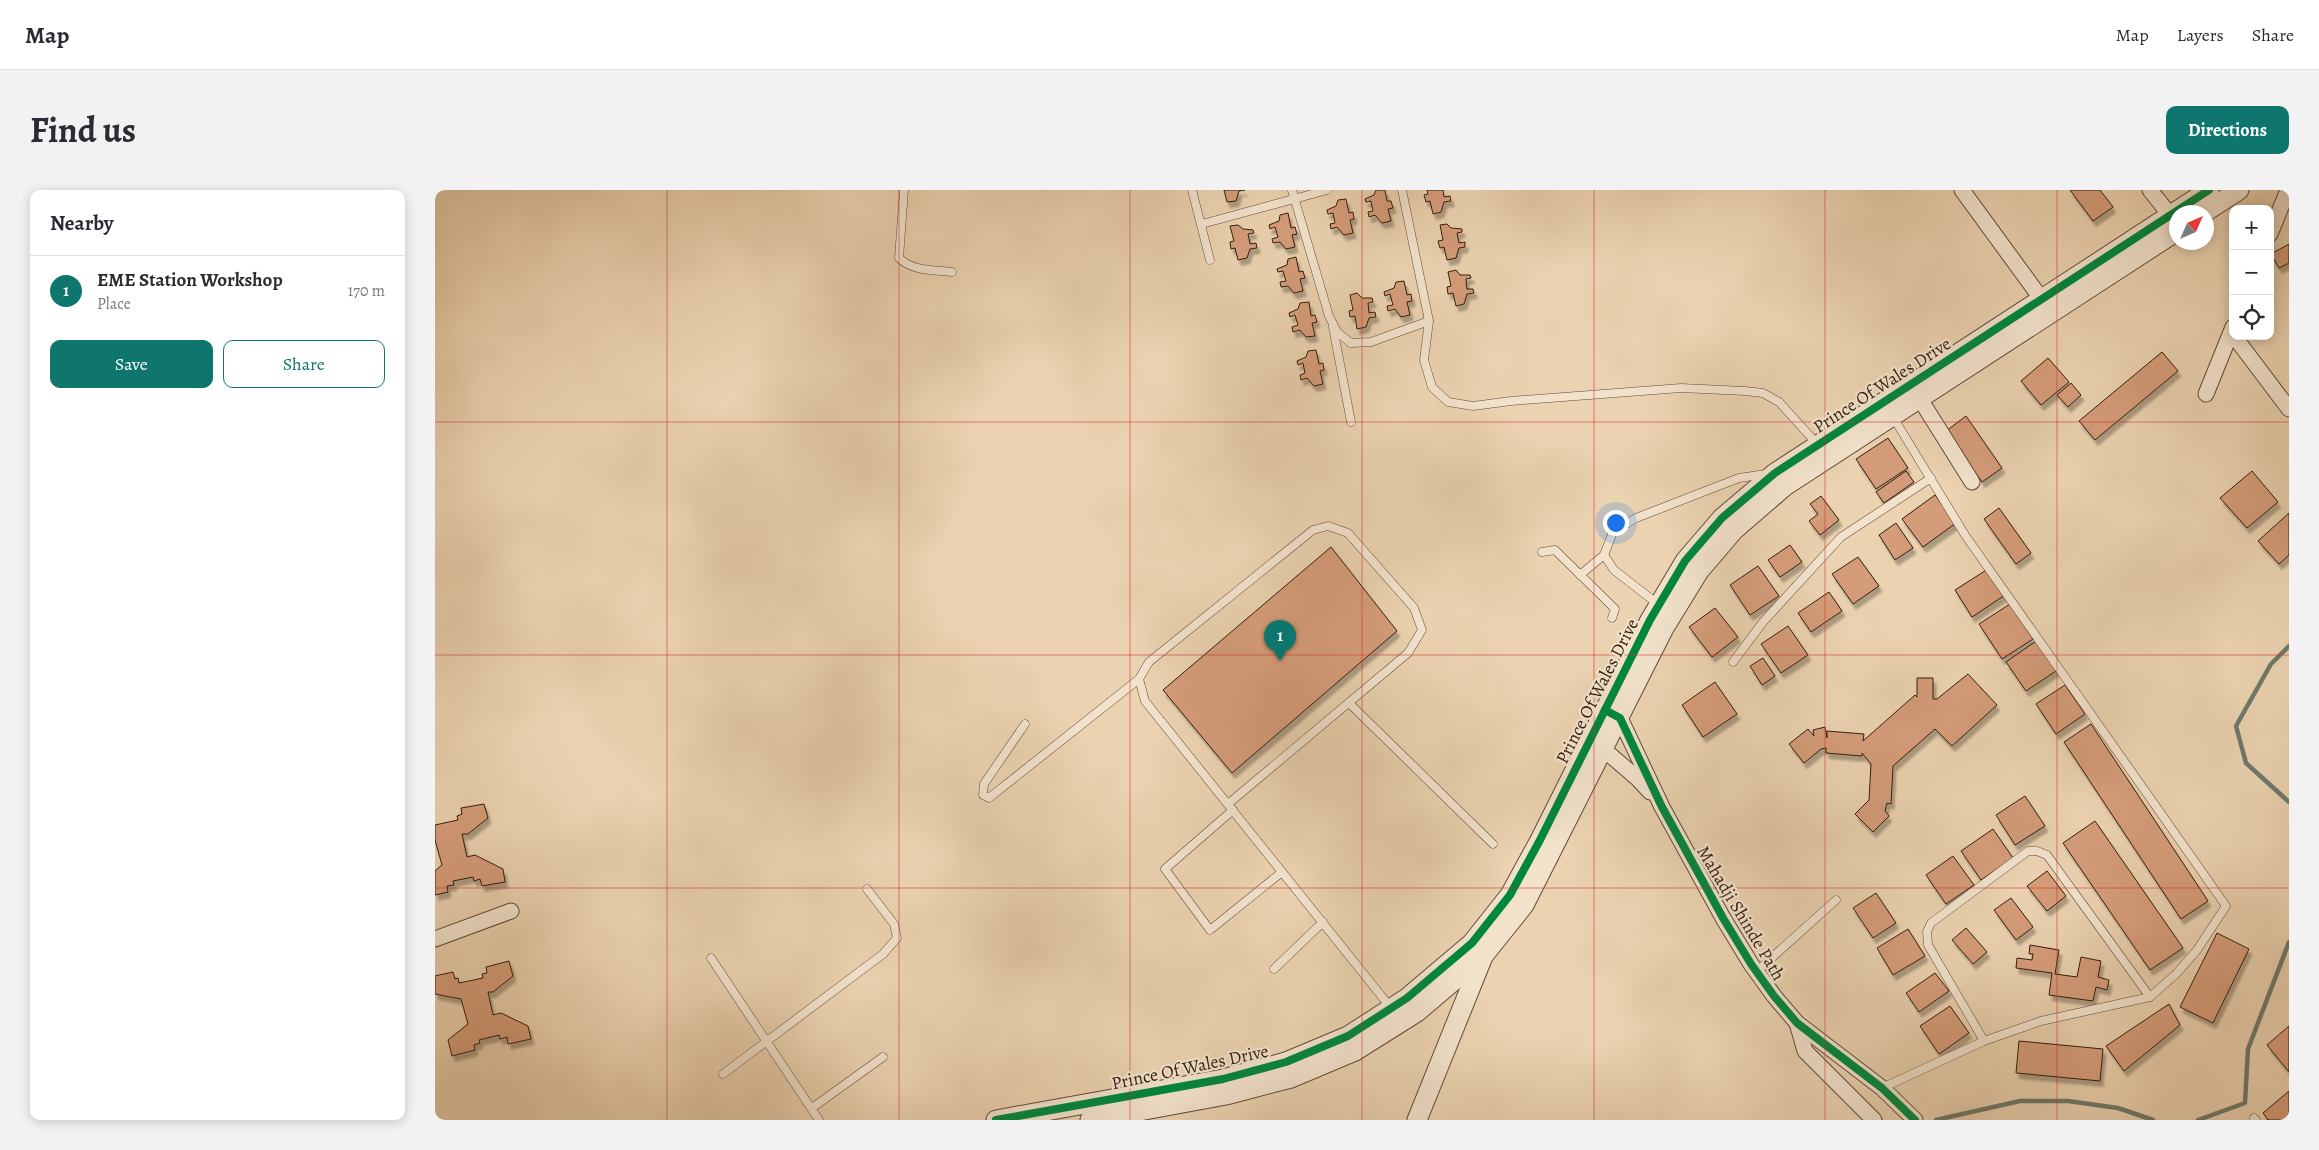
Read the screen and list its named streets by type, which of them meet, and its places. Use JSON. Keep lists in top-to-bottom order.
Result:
{
  "streets": {
    "street": ["Prince Of Wales Drive", "Mahadji Shinde Path"]
  },
  "crossings": [
    ["Prince Of Wales Drive", "Mahadji Shinde Path"]
  ],
  "north": "top right",
  "page": {
    "header": "Map",
    "nav": ["Map", "Layers", "Share"],
    "title": "Find us",
    "buttons": [
      "Directions",
      ["Save", "Share"]
    ],
    "heading": "Nearby",
    "map_buttons": ["+", "−"],
    "list": [
      {
        "mark": "1",
        "name": "EME Station Workshop",
        "note": "Place",
        "value": "170 m"
      }
    ],
    "pins": "1"
  }
}
